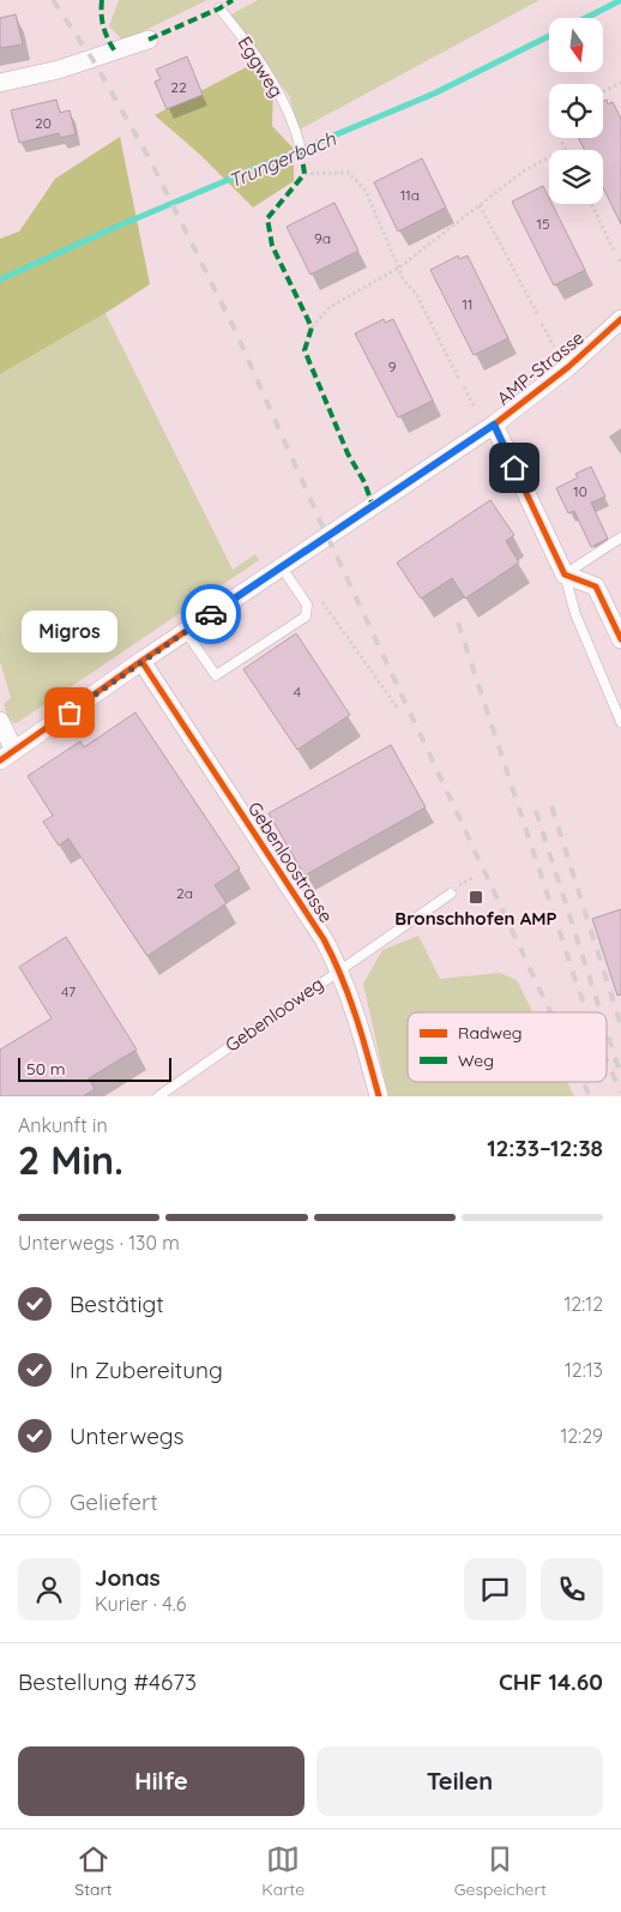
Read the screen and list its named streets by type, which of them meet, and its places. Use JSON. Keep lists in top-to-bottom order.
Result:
{
  "streets": {
    "street": ["AMP-Strasse", "Gebenloostrasse"],
    "lane": ["Eggweg", "Gebenlooweg"]
  },
  "crossings": [
    ["AMP-Strasse", "Gebenloostrasse"],
    ["Gebenloostrasse", "Gebenlooweg"]
  ],
  "water": ["Trungerbach"],
  "places": {
    "other": ["Migros"],
    "transit": ["Bronschhofen AMP"]
  },
  "house_numbers": [
    "22",
    "20",
    "11a",
    "15",
    "9a",
    "11",
    "9",
    "10",
    "4",
    "2a",
    "47"
  ],
  "legend": ["Radweg", "Weg"],
  "scale_bar": "50 m",
  "north": "bottom",
  "page": {
    "bubble": "Migros",
    "scale": "50 m",
    "heading": ["2 Min.", "Ankunft in", "12:33–12:38"],
    "panel": [
      "Jonas",
      "Kurier · 4.6",
      "Bestellung #4673",
      "CHF 14.60"
    ],
    "bar": "Unterwegs · 130 m",
    "list": [
      ["Bestätigt", "12:12"],
      ["In Zubereitung", "12:13"],
      ["Unterwegs", "12:29"],
      "Geliefert"
    ],
    "buttons": ["Hilfe", "Teilen"],
    "tabs": ["Start", "Karte", "Gespeichert"]
  }
}
